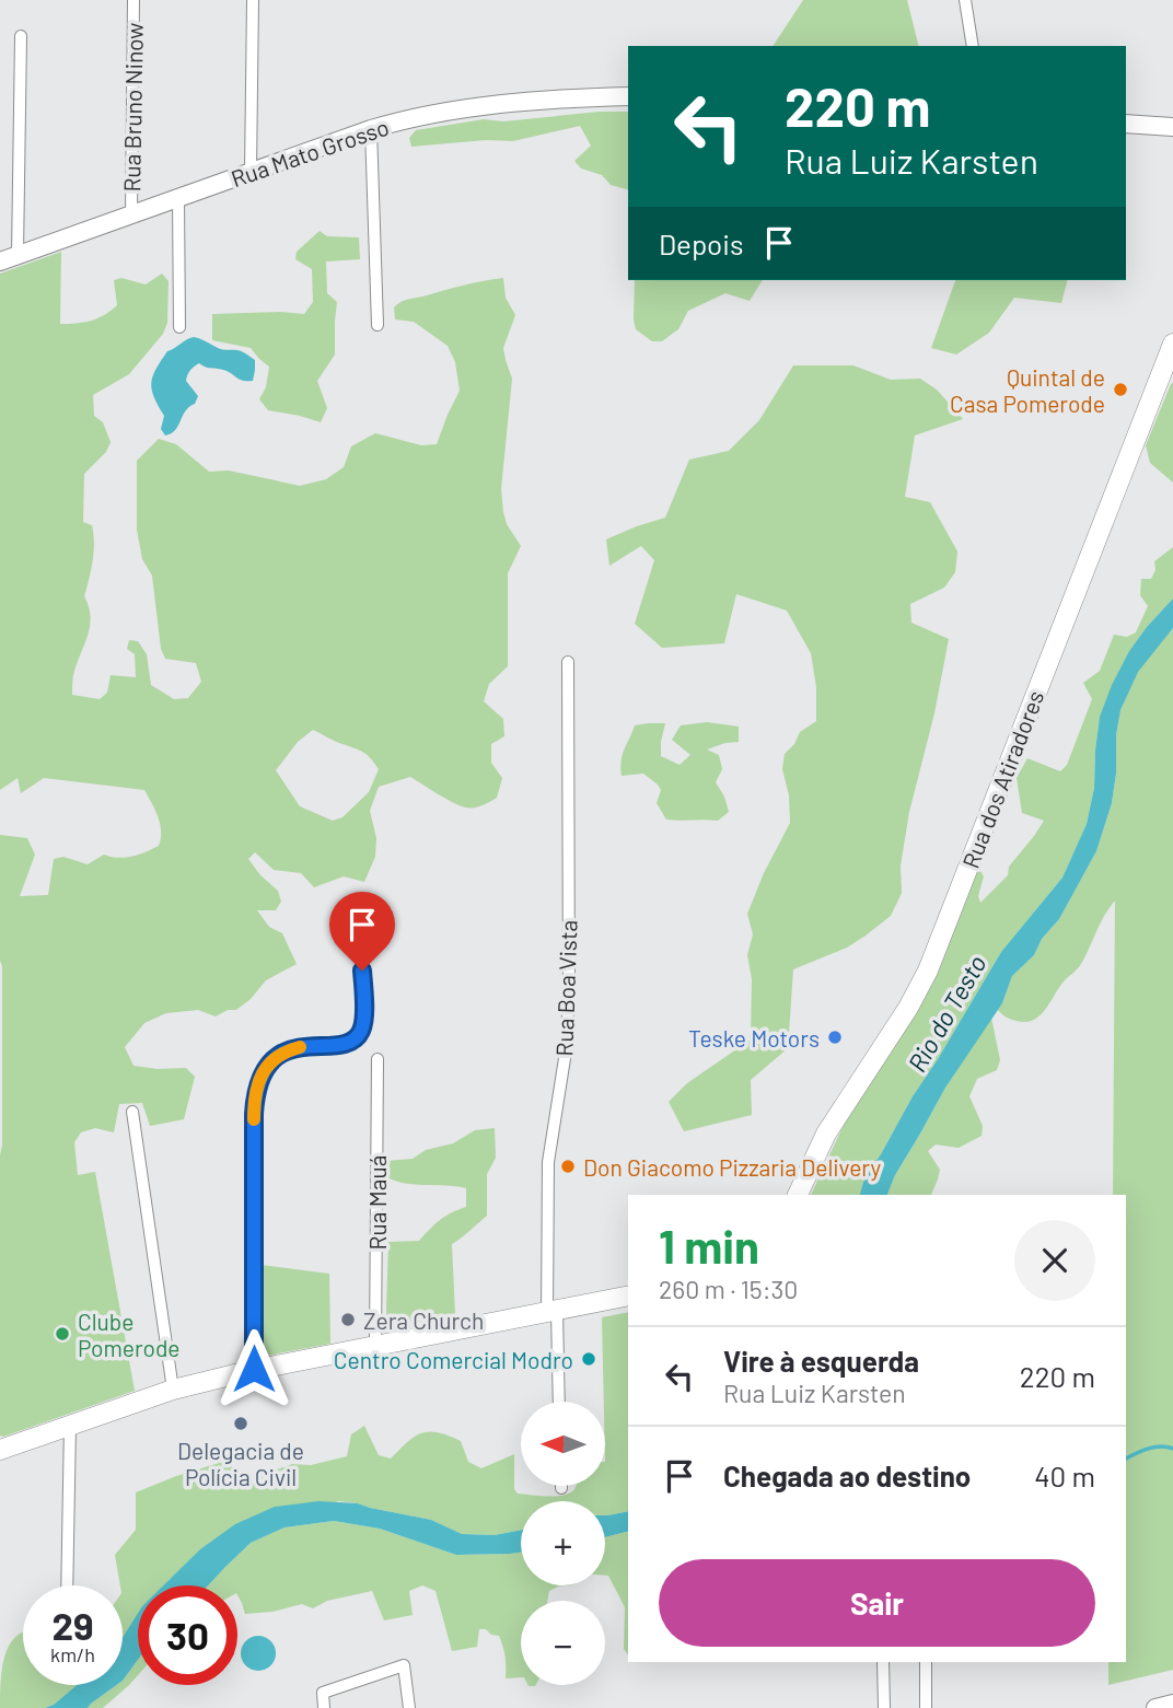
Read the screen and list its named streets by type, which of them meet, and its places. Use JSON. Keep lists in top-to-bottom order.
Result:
{
  "streets": {
    "main road": ["Rua dos Atiradores"],
    "street": [
      "Rua Bruno Ninow",
      "Rua Mato Grosso",
      "Rua Boa Vista",
      "Rua Mauá"
    ]
  },
  "crossings": [
    ["Rua Bruno Ninow", "Rua Mato Grosso"]
  ],
  "water": ["Rio do Testo"],
  "places": [
    "Quintal de Casa Pomerode",
    "Teske Motors",
    "Don Giacomo Pizzaria Delivery",
    "Zera Church",
    "Clube Pomerode",
    "Centro Comercial Modro",
    "Delegacia de Polícia Civil"
  ],
  "north": "left",
  "page": {
    "turn": ["220 m", "Rua Luiz Karsten"],
    "then": "Depois",
    "heading": ["1 min", "260 m · 15:30"],
    "list": [
      {
        "name": "Vire à esquerda",
        "note": "Rua Luiz Karsten",
        "value": "220 m"
      },
      {
        "name": "Chegada ao destino",
        "value": "40 m"
      }
    ],
    "map_buttons": ["+", "−"],
    "buttons": "Sair",
    "speed": "29 km/h",
    "limit": "30"
  }
}
